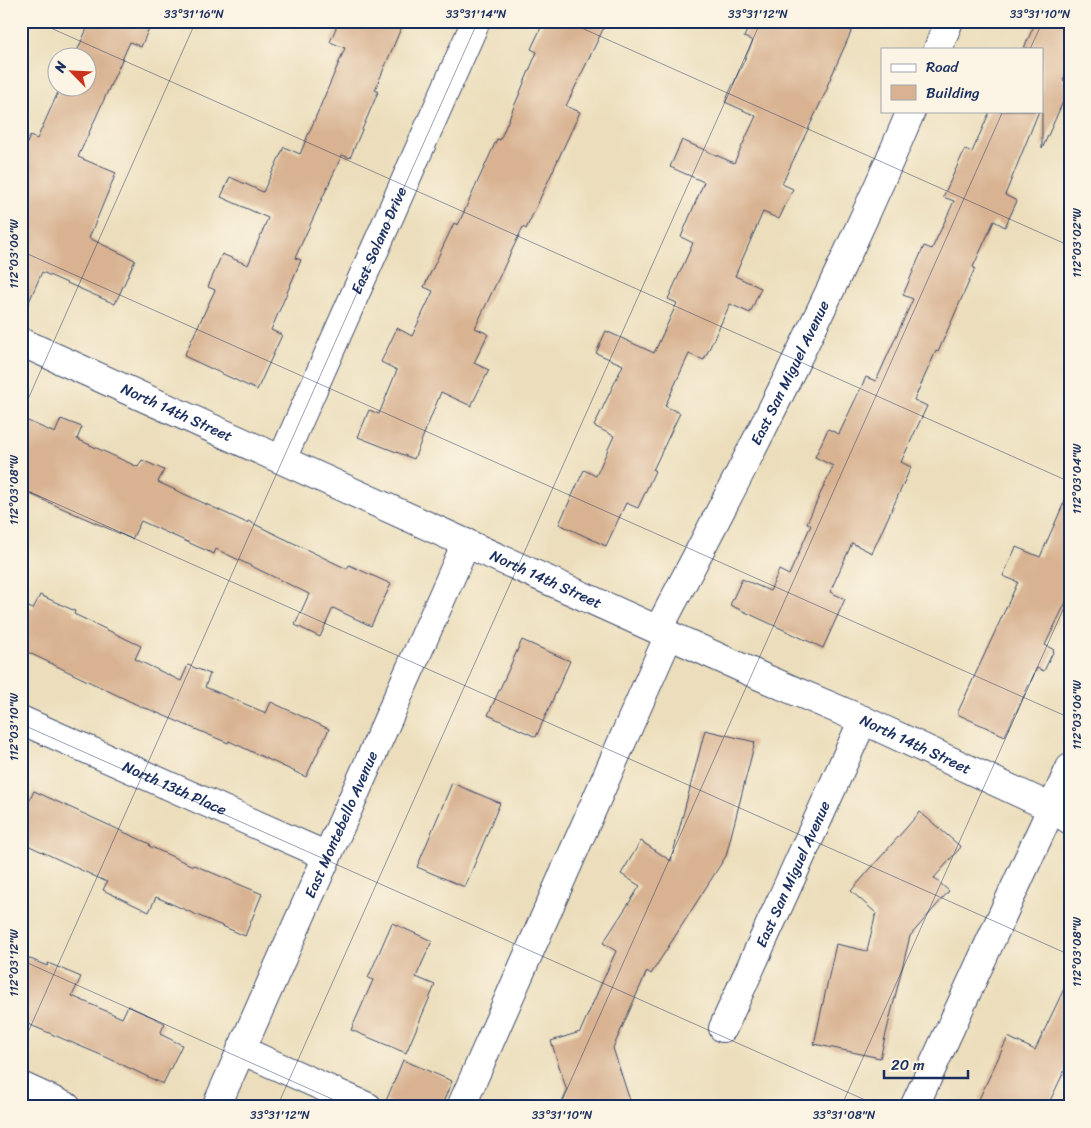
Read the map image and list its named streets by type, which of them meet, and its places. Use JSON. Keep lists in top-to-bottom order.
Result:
{
  "streets": {
    "street": [
      "East Solano Drive",
      "East San Miguel Avenue",
      "North 14th Street",
      "North 13th Place",
      "East Montebello Avenue"
    ]
  },
  "crossings": [
    ["East Solano Drive", "North 14th Street"],
    ["East San Miguel Avenue", "North 14th Street"],
    ["North 14th Street", "East Montebello Avenue"],
    ["North 13th Place", "East Montebello Avenue"]
  ],
  "legend": ["Road", "Building"],
  "scale_bar": "20 m",
  "north": "top left",
  "coordinates": [
    "33°31'16\"N",
    "33°31'14\"N",
    "33°31'12\"N",
    "33°31'10\"N",
    "112°03'02\"W",
    "112°03'06\"W",
    "112°03'04\"W",
    "112°03'08\"W",
    "112°03'10\"W",
    "112°03'12\"W",
    "33°31'08\"N"
  ]
}
